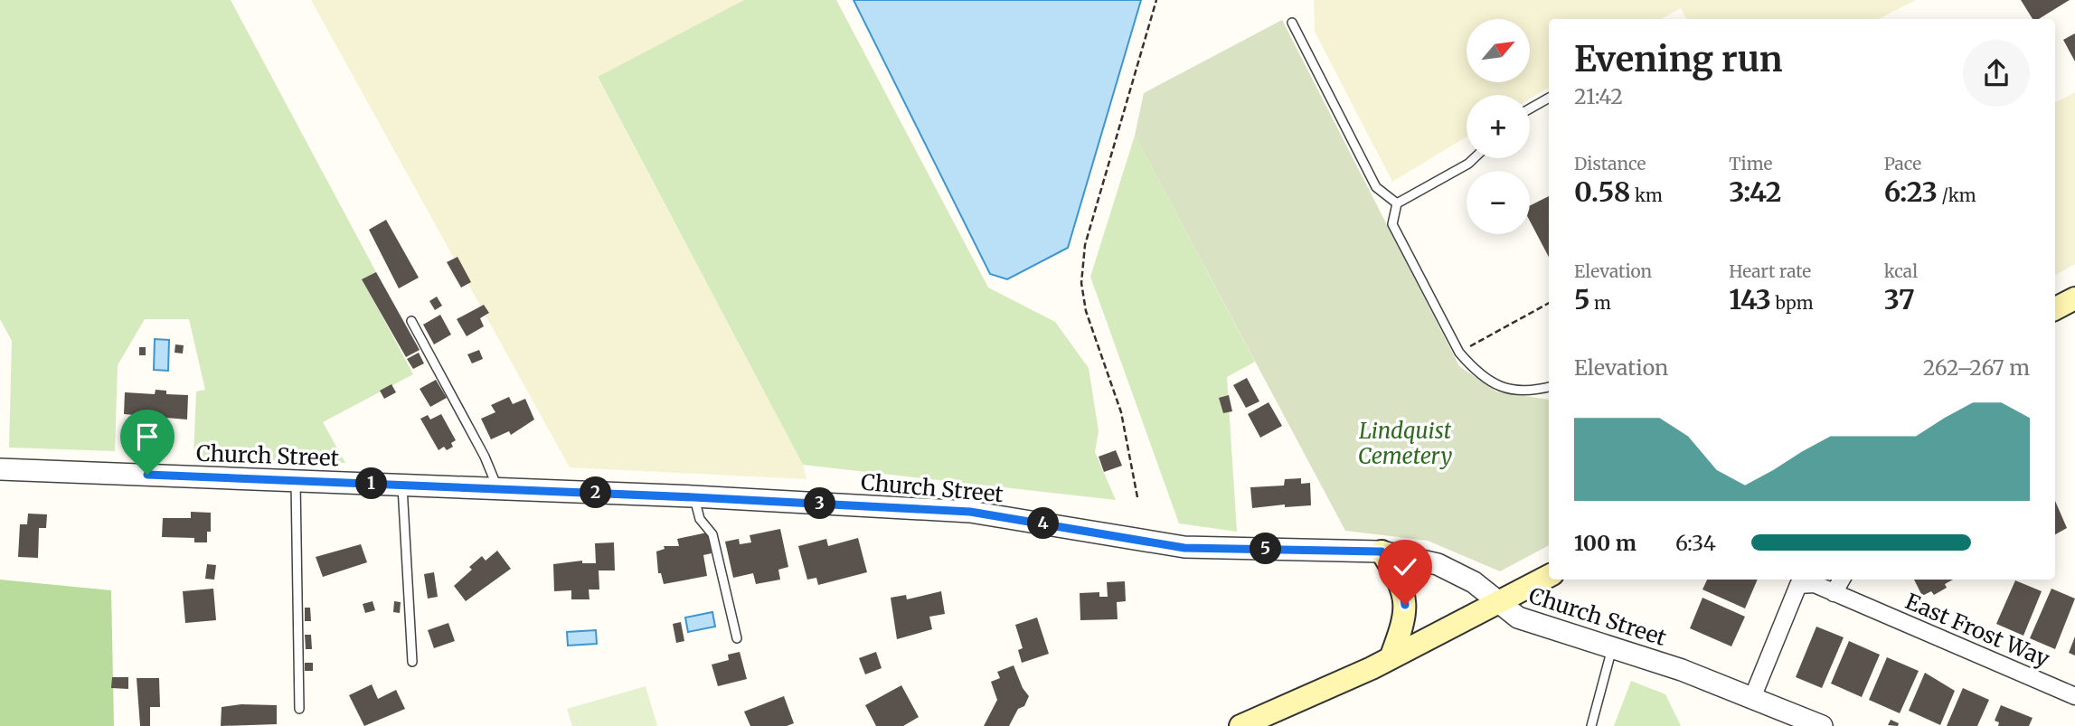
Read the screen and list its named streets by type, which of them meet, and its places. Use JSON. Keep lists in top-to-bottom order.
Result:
{
  "streets": {
    "street": ["Church Street", "East Frost Way"]
  },
  "crossings": [
    ["Church Street", "East Frost Way"]
  ],
  "parks": ["Lindquist Cemetery"],
  "north": "top right",
  "page": {
    "map_buttons": ["+", "−"],
    "heading": ["Evening run", "21:42"],
    "stats": [
      ["Distance", "0.58 km"],
      ["Time", "3:42"],
      ["Pace", "6:23 /km"],
      ["Elevation", "5 m"],
      ["Heart rate", "143 bpm"],
      ["kcal", "37"]
    ],
    "chart": ["Elevation", "262–267 m"],
    "pins": [
      "1",
      "2",
      "3",
      "4",
      "5"
    ],
    "list": [
      {
        "name": "100 m",
        "note": "6:34"
      }
    ]
  }
}
